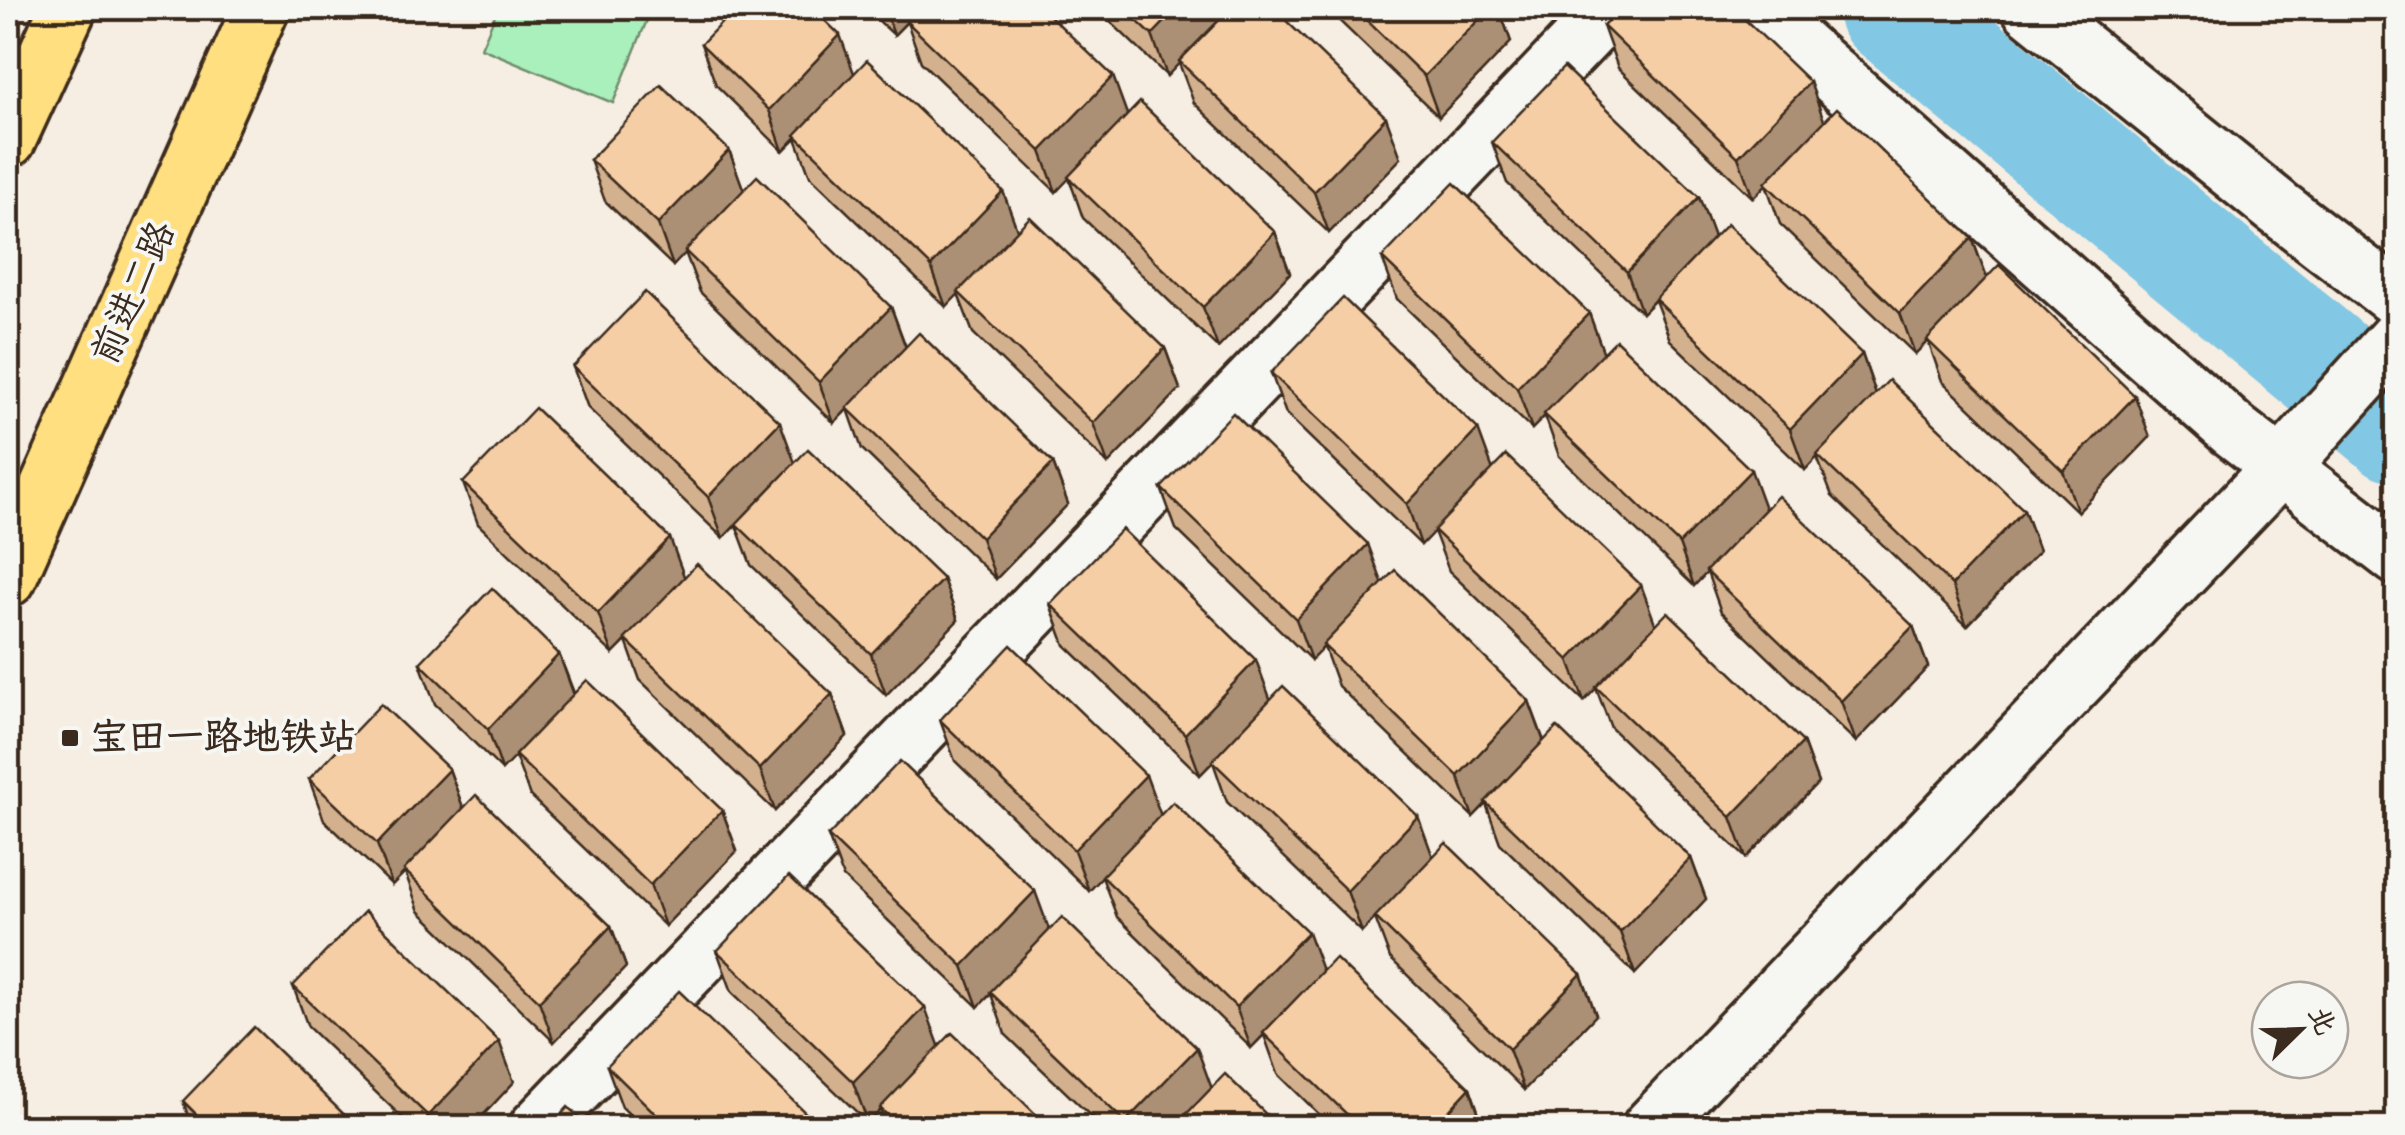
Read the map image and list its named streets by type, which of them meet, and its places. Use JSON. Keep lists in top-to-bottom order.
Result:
{
  "streets": {
    "main road": ["前进二路"]
  },
  "places": {
    "transit": ["宝田一路地铁站"]
  },
  "north": "top right"
}
